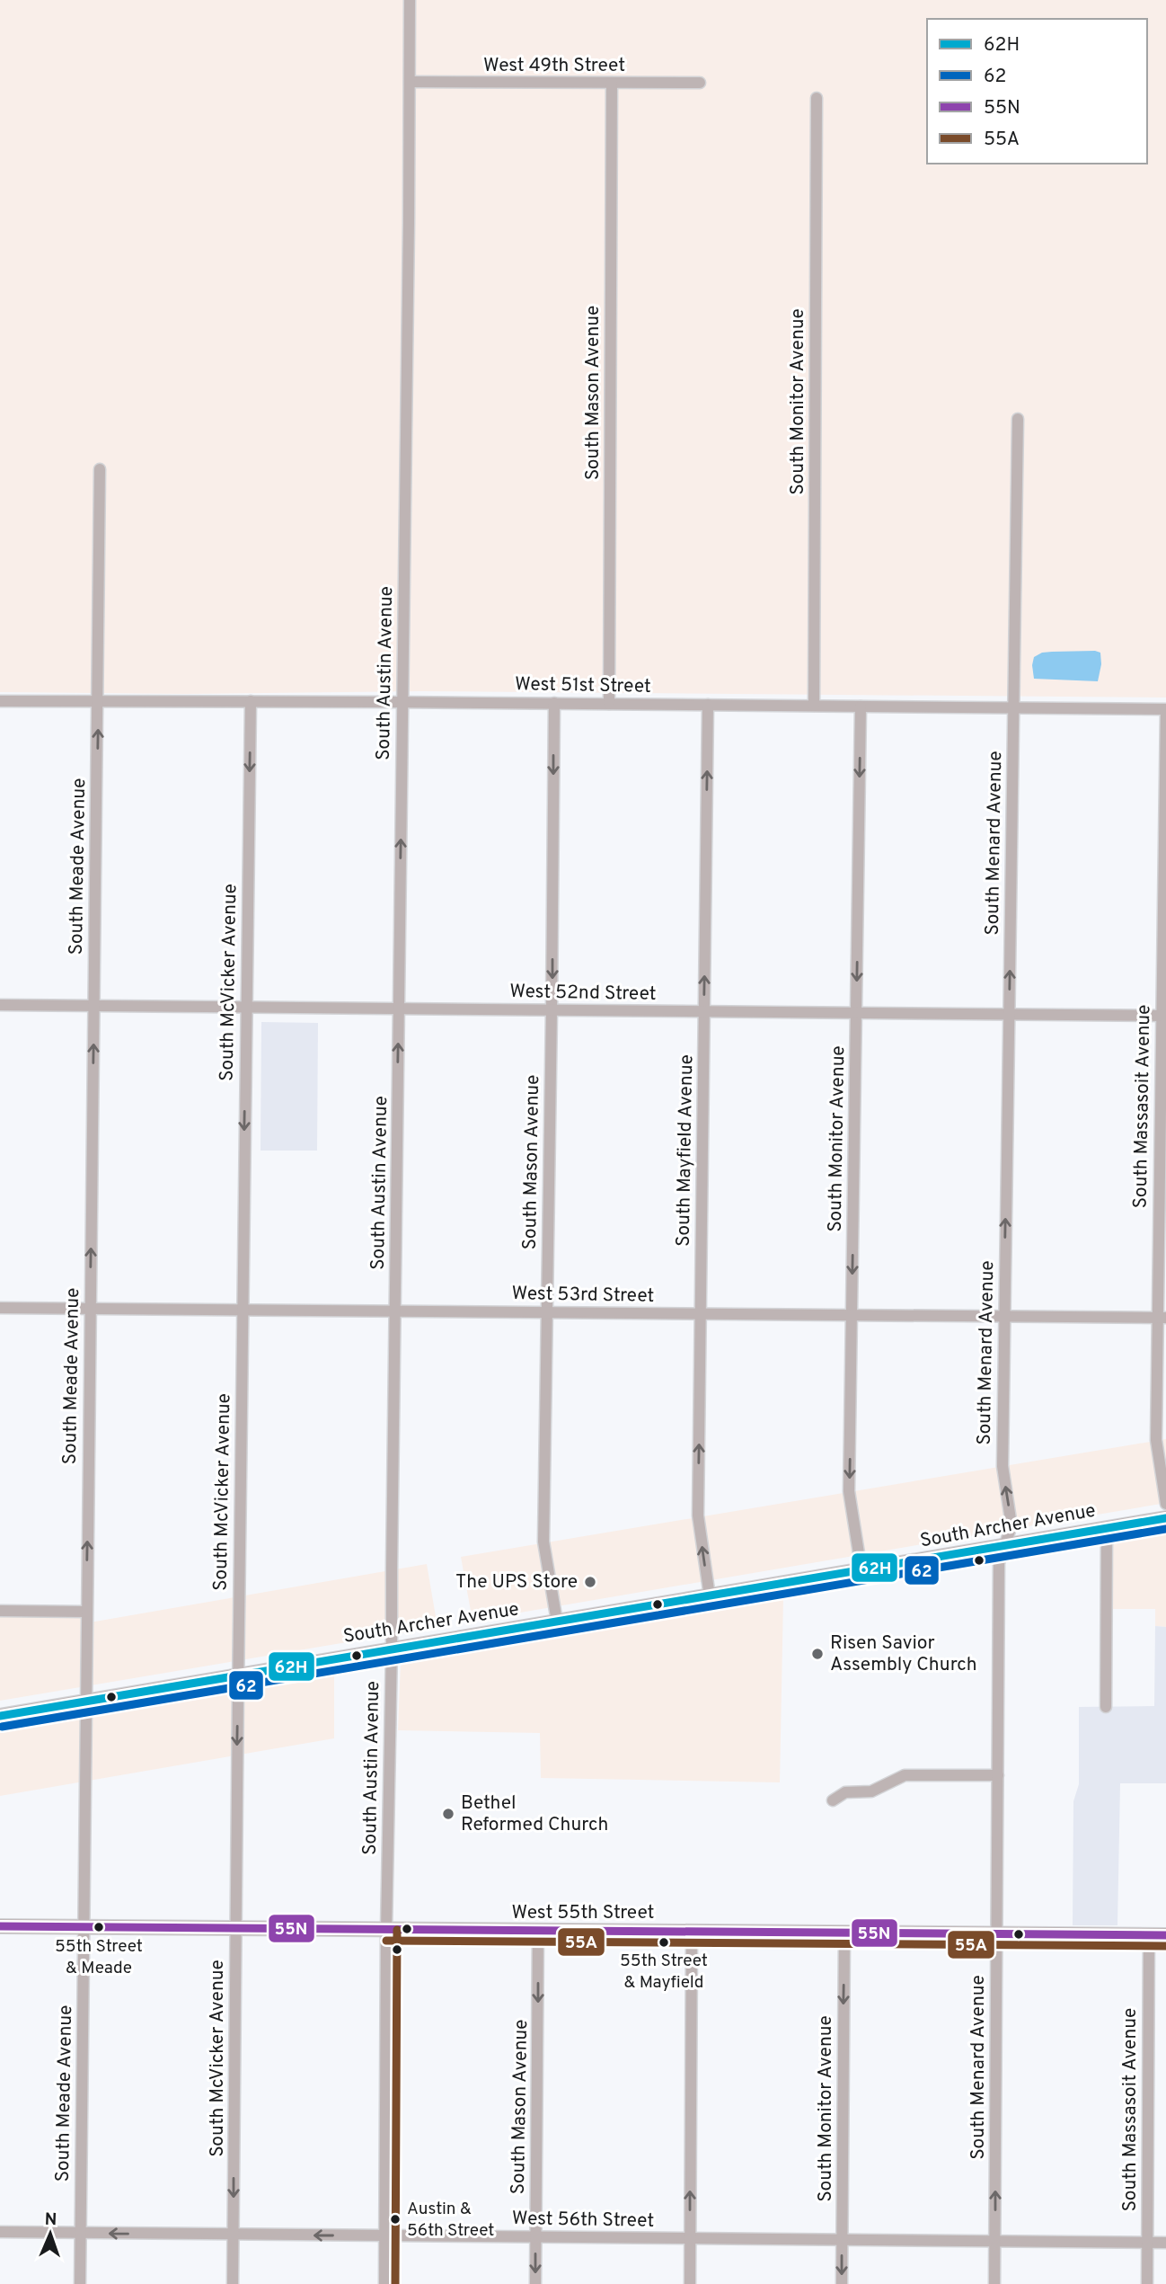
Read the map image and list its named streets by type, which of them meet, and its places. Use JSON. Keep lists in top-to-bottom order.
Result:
{
  "streets": {
    "main road": ["South Archer Avenue", "West 55th Street"],
    "street": [
      "West 49th Street",
      "South Mason Avenue",
      "South Monitor Avenue",
      "South Austin Avenue",
      "West 51st Street",
      "South Menard Avenue",
      "South Meade Avenue",
      "South McVicker Avenue",
      "West 52nd Street",
      "South Massasoit Avenue",
      "South Mayfield Avenue",
      "West 53rd Street",
      "West 56th Street"
    ]
  },
  "crossings": [
    ["West 49th Street", "South Mason Avenue"],
    ["West 49th Street", "South Austin Avenue"],
    ["South Mason Avenue", "West 51st Street"],
    ["South Mason Avenue", "West 52nd Street"],
    ["South Mason Avenue", "West 53rd Street"],
    ["South Mason Avenue", "South Archer Avenue"],
    ["South Mason Avenue", "West 55th Street"],
    ["South Mason Avenue", "West 56th Street"],
    ["South Monitor Avenue", "West 51st Street"],
    ["South Monitor Avenue", "West 52nd Street"],
    ["South Monitor Avenue", "West 53rd Street"],
    ["South Monitor Avenue", "South Archer Avenue"],
    ["South Monitor Avenue", "West 55th Street"],
    ["South Monitor Avenue", "West 56th Street"],
    ["South Austin Avenue", "West 51st Street"],
    ["South Austin Avenue", "West 52nd Street"],
    ["South Austin Avenue", "West 53rd Street"],
    ["South Austin Avenue", "South Archer Avenue"],
    ["South Austin Avenue", "West 55th Street"],
    ["South Austin Avenue", "West 56th Street"],
    ["West 51st Street", "South Menard Avenue"],
    ["West 51st Street", "South Meade Avenue"],
    ["West 51st Street", "South McVicker Avenue"],
    ["West 51st Street", "South Massasoit Avenue"],
    ["West 51st Street", "South Mayfield Avenue"],
    ["South Menard Avenue", "West 52nd Street"],
    ["South Menard Avenue", "West 53rd Street"],
    ["South Menard Avenue", "South Archer Avenue"],
    ["South Menard Avenue", "West 55th Street"],
    ["South Menard Avenue", "West 56th Street"],
    ["South Meade Avenue", "West 52nd Street"],
    ["South Meade Avenue", "West 53rd Street"],
    ["South Meade Avenue", "South Archer Avenue"],
    ["South Meade Avenue", "West 55th Street"],
    ["South Meade Avenue", "West 56th Street"],
    ["South McVicker Avenue", "West 52nd Street"],
    ["South McVicker Avenue", "West 53rd Street"],
    ["South McVicker Avenue", "South Archer Avenue"],
    ["South McVicker Avenue", "West 55th Street"],
    ["South McVicker Avenue", "West 56th Street"],
    ["West 52nd Street", "South Massasoit Avenue"],
    ["West 52nd Street", "South Mayfield Avenue"],
    ["South Massasoit Avenue", "West 53rd Street"],
    ["South Massasoit Avenue", "West 55th Street"],
    ["South Massasoit Avenue", "West 56th Street"],
    ["South Mayfield Avenue", "West 53rd Street"],
    ["South Mayfield Avenue", "South Archer Avenue"]
  ],
  "one_way": [
    "South Monitor Avenue",
    "South Menard Avenue",
    "South Meade Avenue",
    "South McVicker Avenue",
    "South Mayfield Avenue"
  ],
  "places": [
    "The UPS Store",
    "Risen Savior Assembly Church",
    "Bethel Reformed Church",
    "55th Street & Meade",
    "55th Street & Mayfield",
    "Austin & 56th Street"
  ],
  "lines": [
    "transit line 62H",
    "transit line 62",
    "transit line 55N",
    "transit line 55A"
  ],
  "legend": [
    "62H",
    "62",
    "55N",
    "55A"
  ],
  "north": "top"
}
